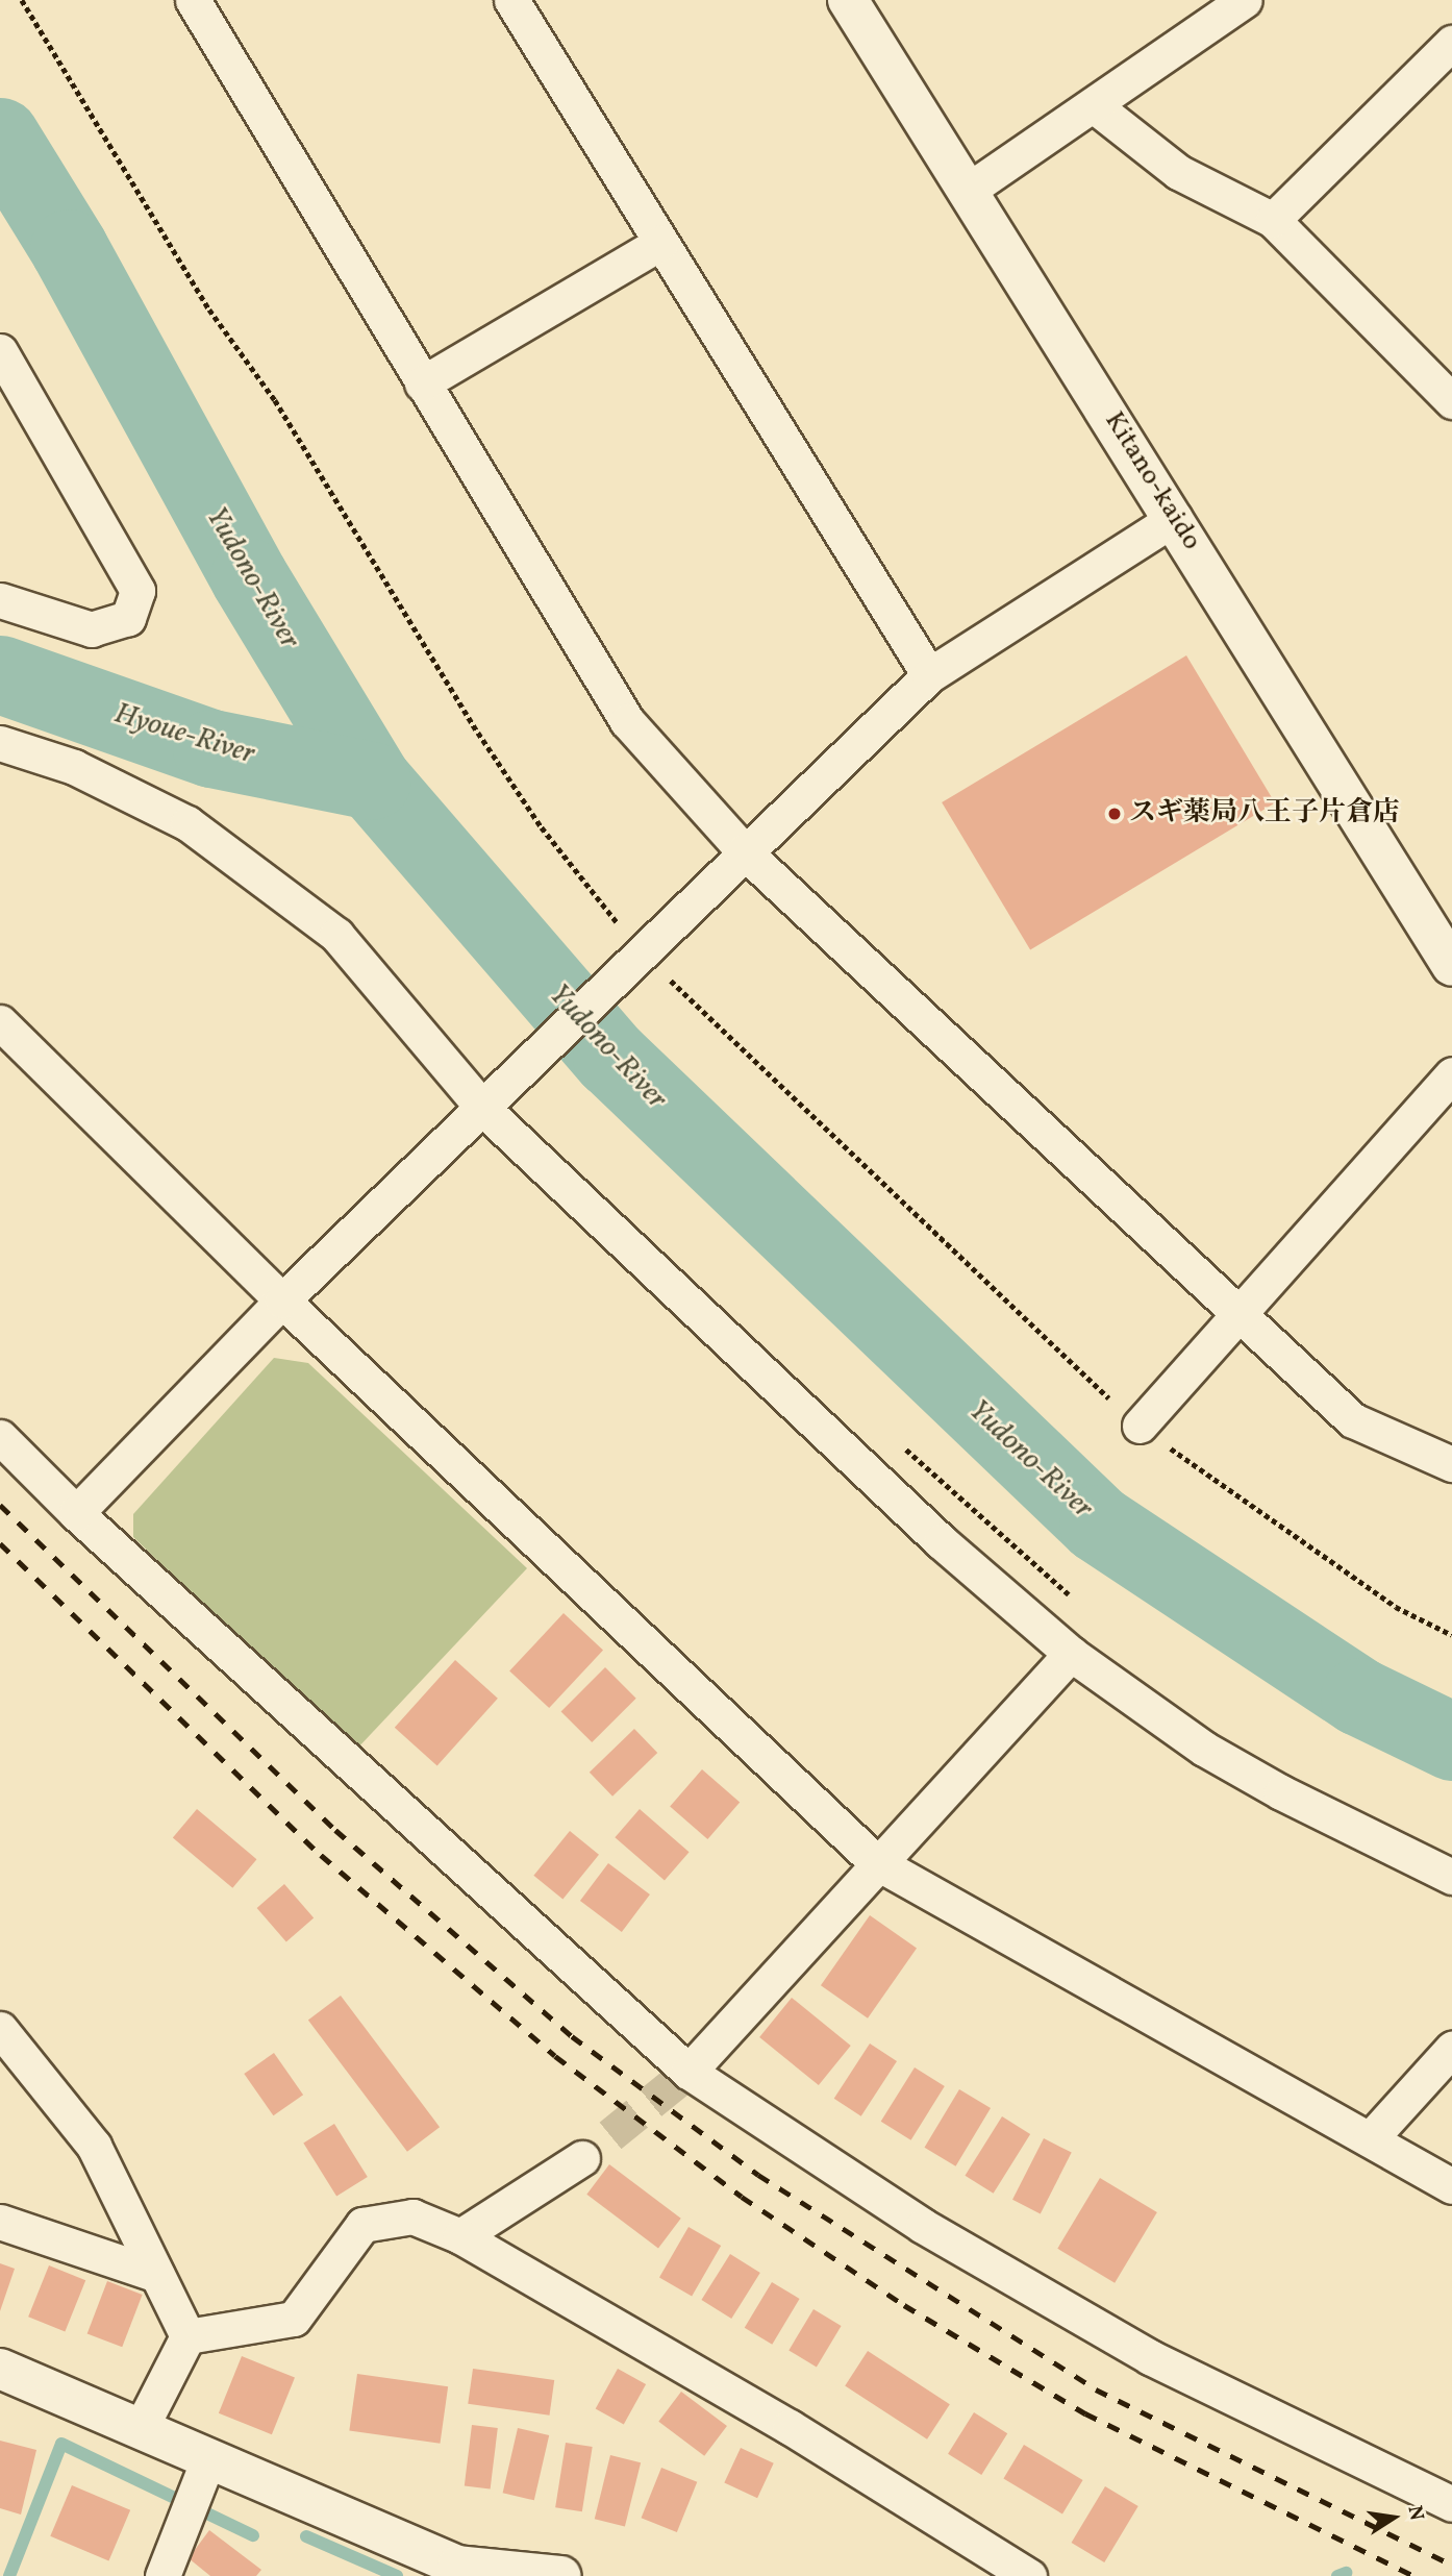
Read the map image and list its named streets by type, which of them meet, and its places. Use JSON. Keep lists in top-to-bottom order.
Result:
{
  "streets": {
    "main road": ["Kitano-kaido"]
  },
  "water": ["Yudono-River", "Hyoue-River"],
  "places": ["スギ薬局八王子片倉店"],
  "north": "right"
}
